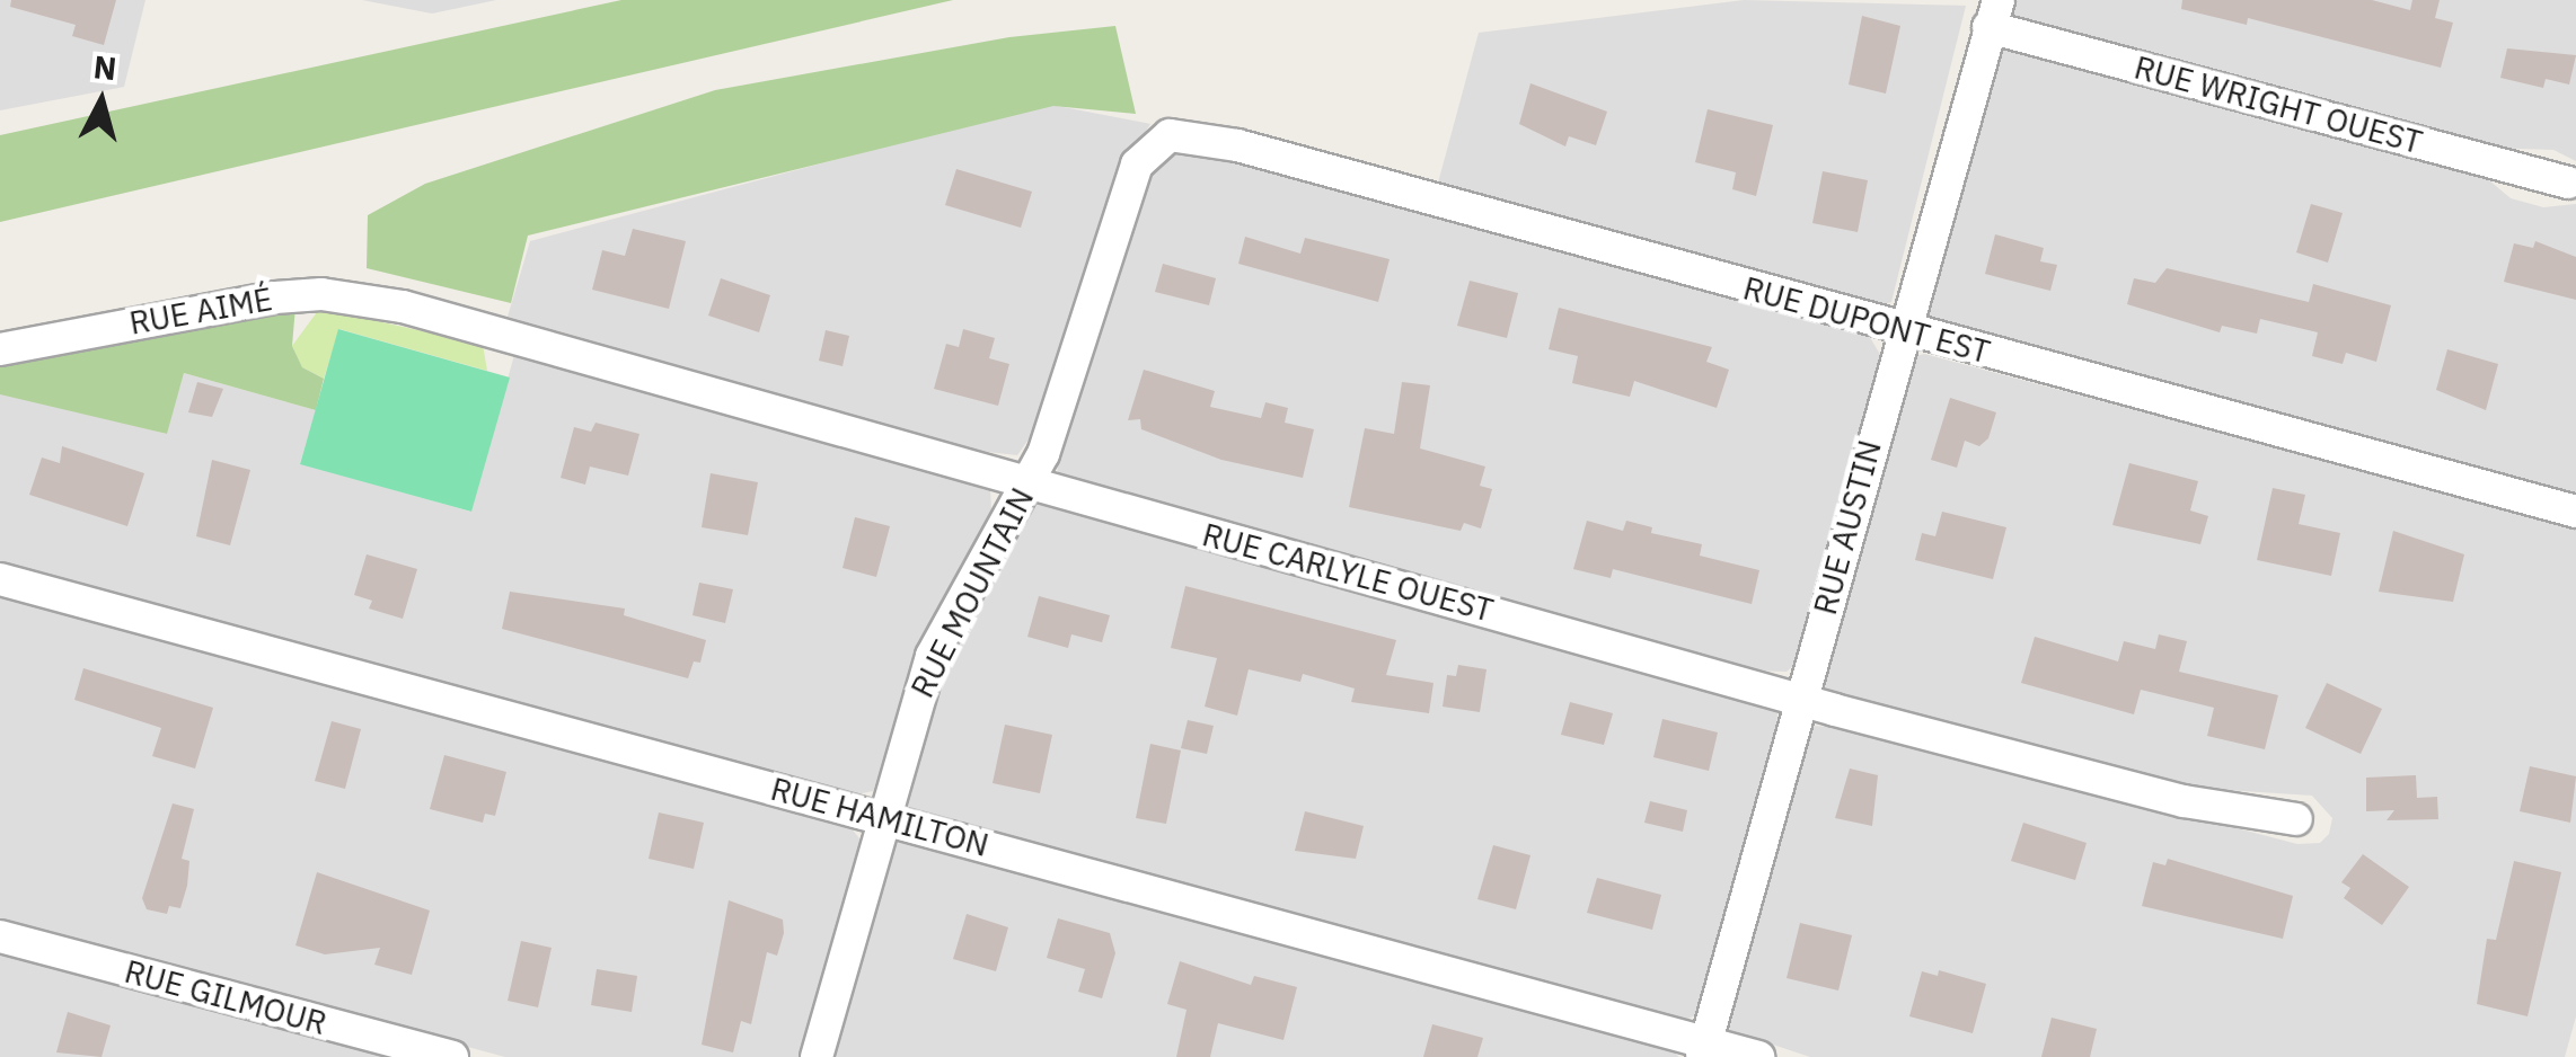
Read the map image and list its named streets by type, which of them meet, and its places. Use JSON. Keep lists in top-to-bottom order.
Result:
{
  "streets": {
    "street": [
      "RUE WRIGHT OUEST",
      "RUE AIMÉ",
      "RUE DUPONT EST",
      "RUE AUSTIN",
      "RUE CARLYLE OUEST",
      "RUE MOUNTAIN",
      "RUE HAMILTON",
      "RUE GILMOUR"
    ]
  },
  "crossings": [
    ["RUE WRIGHT OUEST", "RUE AUSTIN"],
    ["RUE AIMÉ", "RUE CARLYLE OUEST"],
    ["RUE DUPONT EST", "RUE AUSTIN"],
    ["RUE DUPONT EST", "RUE MOUNTAIN"],
    ["RUE AUSTIN", "RUE CARLYLE OUEST"],
    ["RUE AUSTIN", "RUE HAMILTON"],
    ["RUE CARLYLE OUEST", "RUE MOUNTAIN"],
    ["RUE MOUNTAIN", "RUE HAMILTON"]
  ],
  "north": "top"
}
